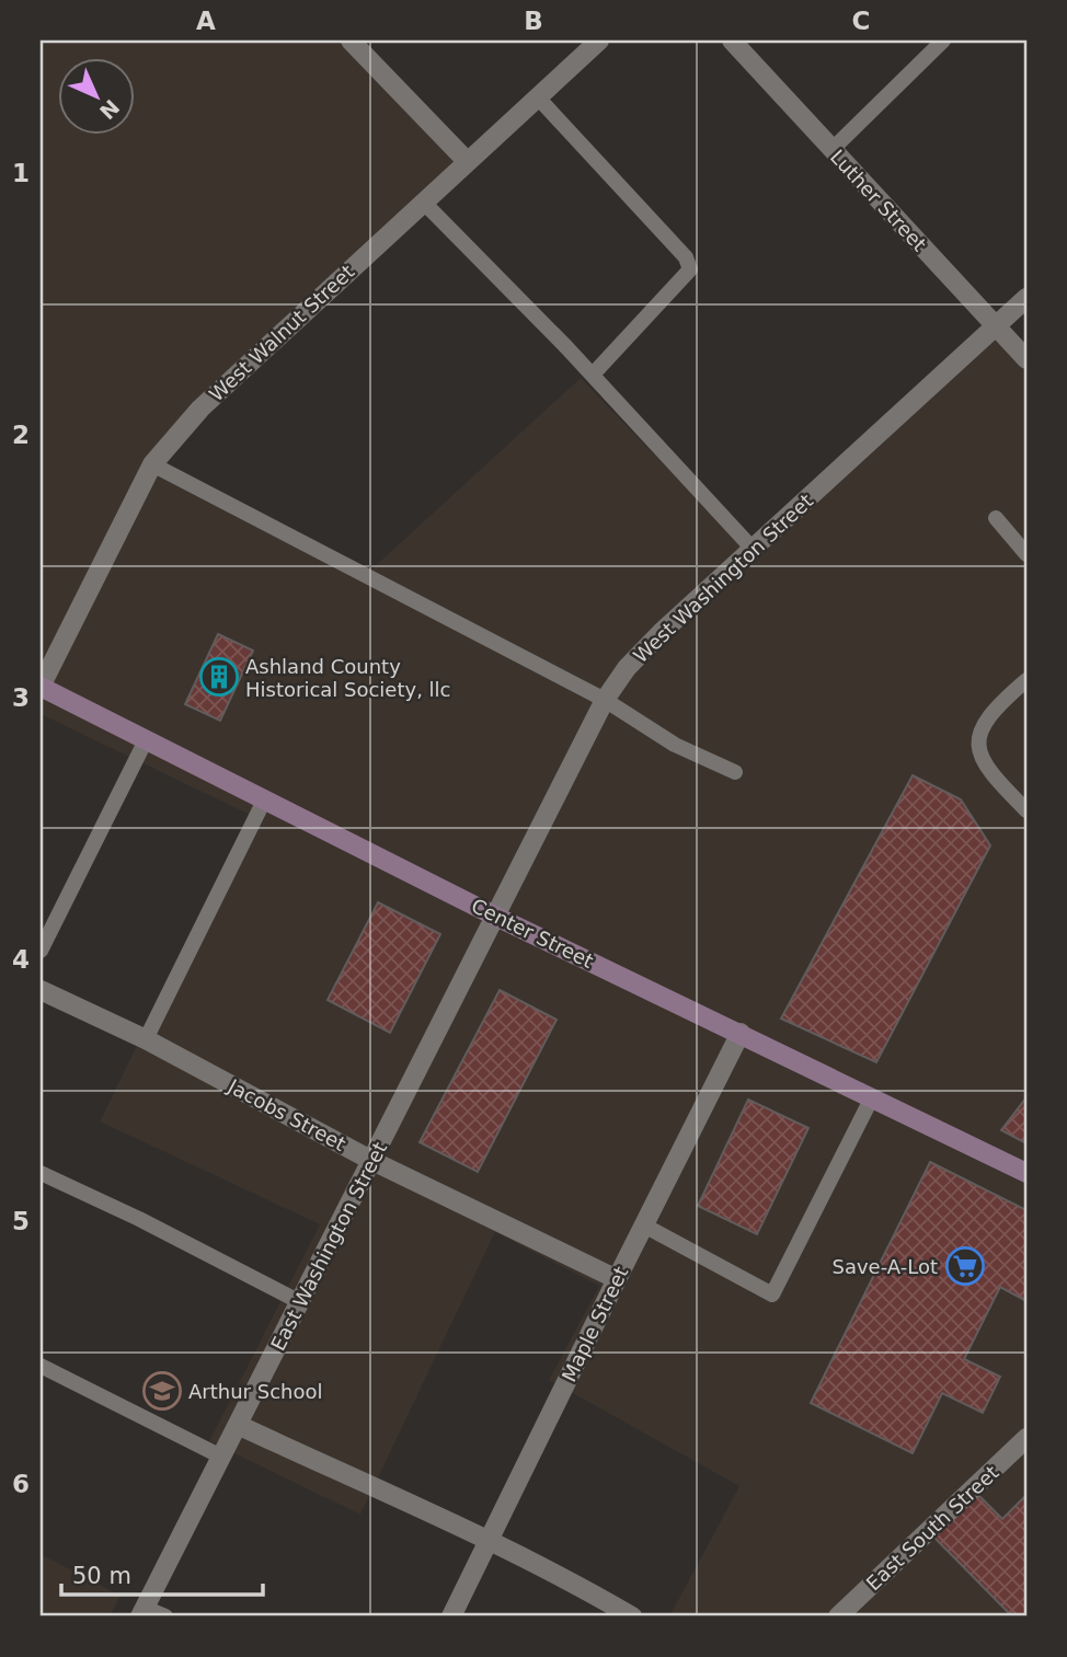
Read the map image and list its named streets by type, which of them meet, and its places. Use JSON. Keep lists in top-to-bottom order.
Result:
{
  "streets": {
    "main road": ["Center Street"],
    "street": [
      "Luther Street",
      "West Walnut Street",
      "West Washington Street",
      "Jacobs Street",
      "East Washington Street",
      "Maple Street",
      "East South Street"
    ]
  },
  "crossings": [
    ["Luther Street", "West Washington Street"],
    ["West Walnut Street", "Center Street"],
    ["West Washington Street", "Center Street"],
    ["West Washington Street", "East Washington Street"],
    ["Center Street", "East Washington Street"],
    ["Center Street", "Maple Street"],
    ["Jacobs Street", "East Washington Street"],
    ["Jacobs Street", "Maple Street"]
  ],
  "places": {
    "building": ["Ashland County Historical Society, llc"],
    "supermarket": ["Save-A-Lot"],
    "school or university": ["Arthur School"]
  },
  "scale_bar": "50 m",
  "north": "bottom right",
  "grid": {
    "columns": ["A", "B", "C"],
    "rows": [
      "1",
      "2",
      "3",
      "4",
      "5",
      "6"
    ]
  }
}
